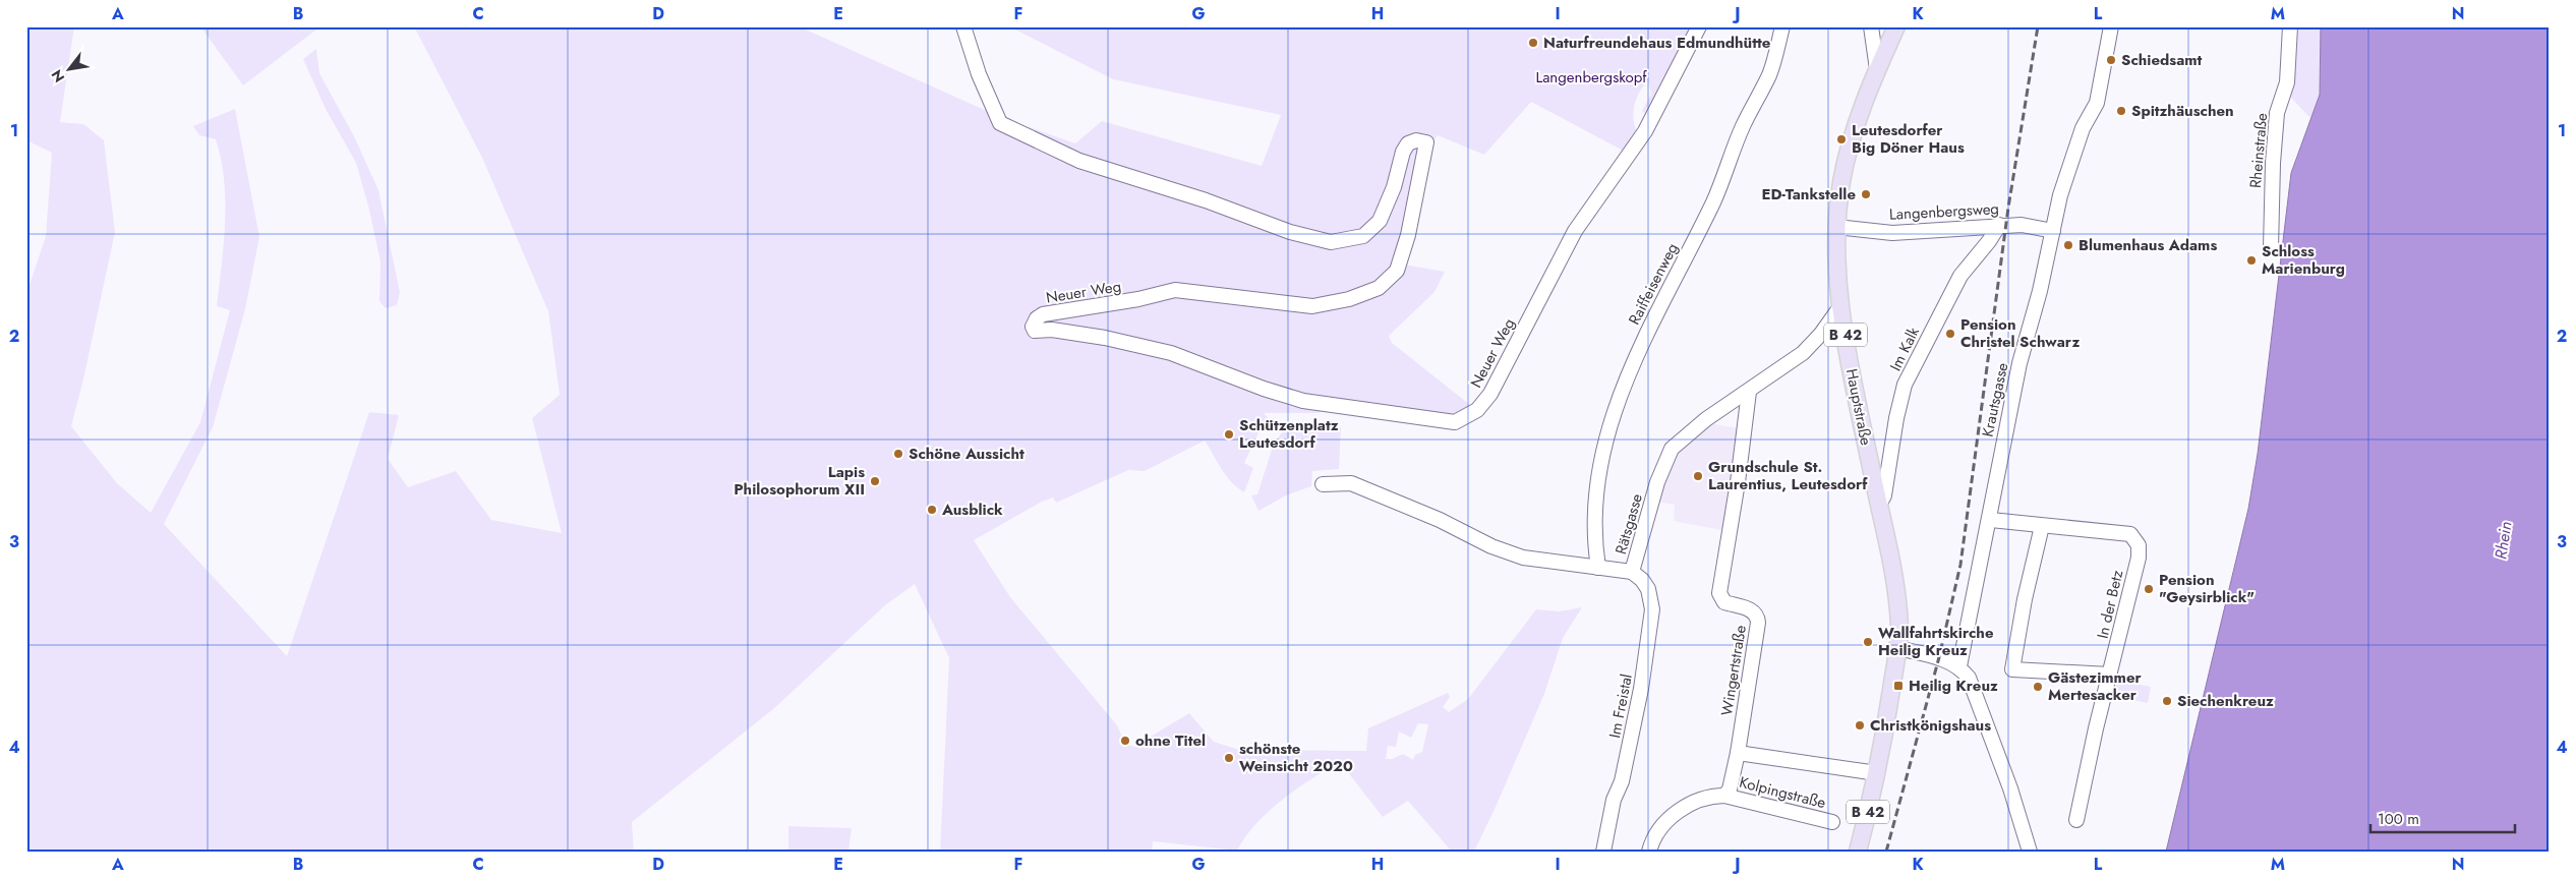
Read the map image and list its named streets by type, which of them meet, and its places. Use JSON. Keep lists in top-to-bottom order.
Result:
{
  "streets": {
    "main road": ["B 42", "Hauptstraße"],
    "street": [
      "Rheinstraße",
      "Langenbergsweg",
      "Raiffeisenweg",
      "Neuer Weg",
      "Im Kalk",
      "Krautsgasse",
      "Rätsgasse",
      "In der Betz",
      "Wingertstraße",
      "Im Freistal",
      "Kolpingstraße"
    ]
  },
  "crossings": [
    ["Langenbergsweg", "Im Kalk"],
    ["Langenbergsweg", "Krautsgasse"],
    ["Langenbergsweg", "Hauptstraße"],
    ["Raiffeisenweg", "Rätsgasse"],
    ["Im Kalk", "Hauptstraße"],
    ["Krautsgasse", "In der Betz"],
    ["Hauptstraße", "Rätsgasse"],
    ["Rätsgasse", "Wingertstraße"],
    ["Rätsgasse", "Im Freistal"],
    ["Wingertstraße", "Kolpingstraße"]
  ],
  "water": ["Rhein"],
  "parks": ["Langenbergskopf"],
  "places": {
    "other": [
      "Naturfreundehaus Edmundhütte",
      "Schiedsamt",
      "Spitzhäuschen",
      "Leutesdorfer Big Döner Haus",
      "ED-Tankstelle",
      "Blumenhaus Adams",
      "Schloss Marienburg",
      "Pension Christel Schwarz",
      "Schützenplatz Leutesdorf",
      "Schöne Aussicht",
      "Grundschule St. Laurentius, Leutesdorf",
      "Lapis Philosophorum XII",
      "Ausblick",
      "Pension \"Geysirblick\"",
      "Wallfahrtskirche Heilig Kreuz",
      "Gästezimmer Mertesacker",
      "Siechenkreuz",
      "Christkönigshaus",
      "ohne Titel",
      "schönste Weinsicht 2020"
    ],
    "transit": ["Heilig Kreuz"]
  },
  "scale_bar": "100 m",
  "north": "bottom left",
  "grid": {
    "columns": [
      "A",
      "B",
      "C",
      "D",
      "E",
      "F",
      "G",
      "H",
      "I",
      "J",
      "K",
      "L",
      "M",
      "N"
    ],
    "rows": [
      "1",
      "2",
      "3",
      "4"
    ]
  }
}
